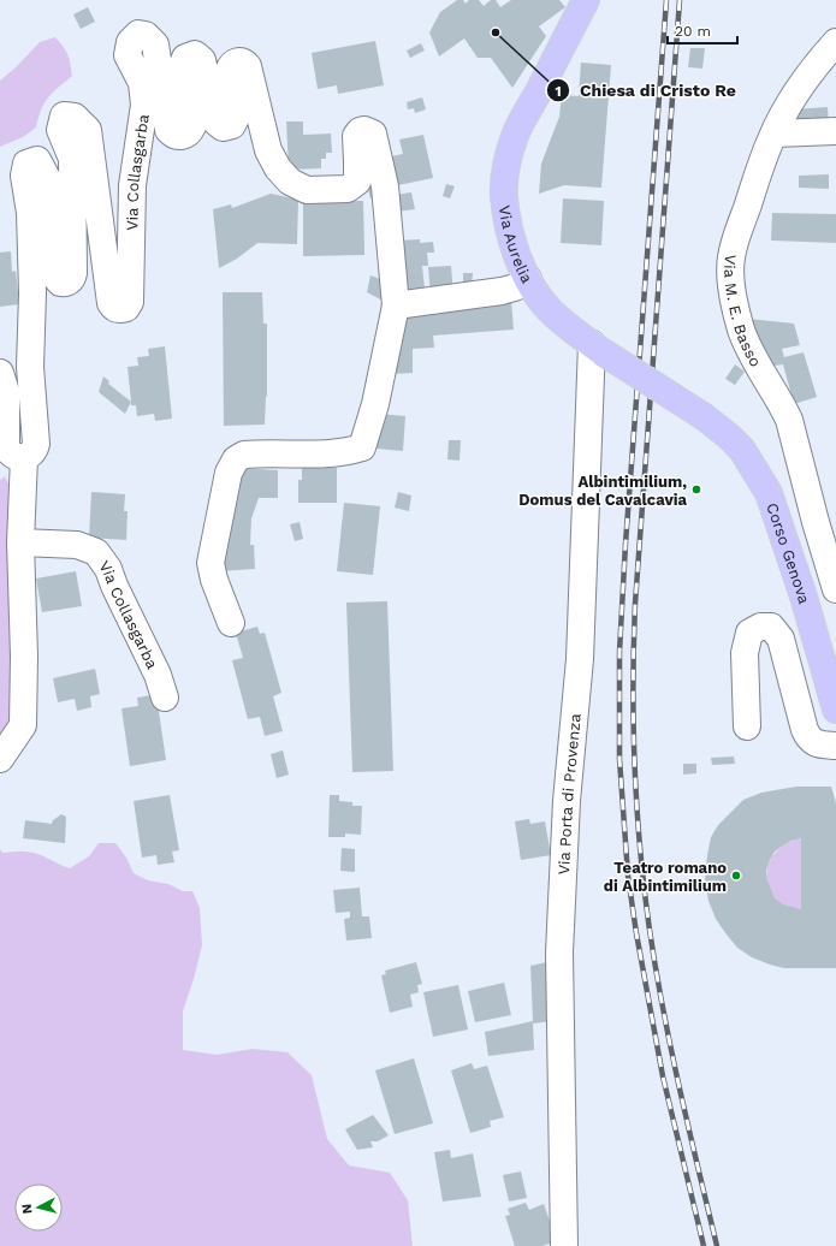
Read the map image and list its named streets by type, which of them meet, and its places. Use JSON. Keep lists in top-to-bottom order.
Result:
{
  "streets": {
    "main road": ["Via Aurelia", "Corso Genova"],
    "street": ["Via Collasgarba", "Via M. E. Basso", "Via Porta di Provenza"]
  },
  "crossings": [
    ["Via Aurelia", "Corso Genova"],
    ["Via Aurelia", "Via Porta di Provenza"]
  ],
  "places": ["Chiesa di Cristo Re", "Albintimilium, Domus del Cavalcavia", "Teatro romano di Albintimilium"],
  "scale_bar": "20 m",
  "north": "left"
}
